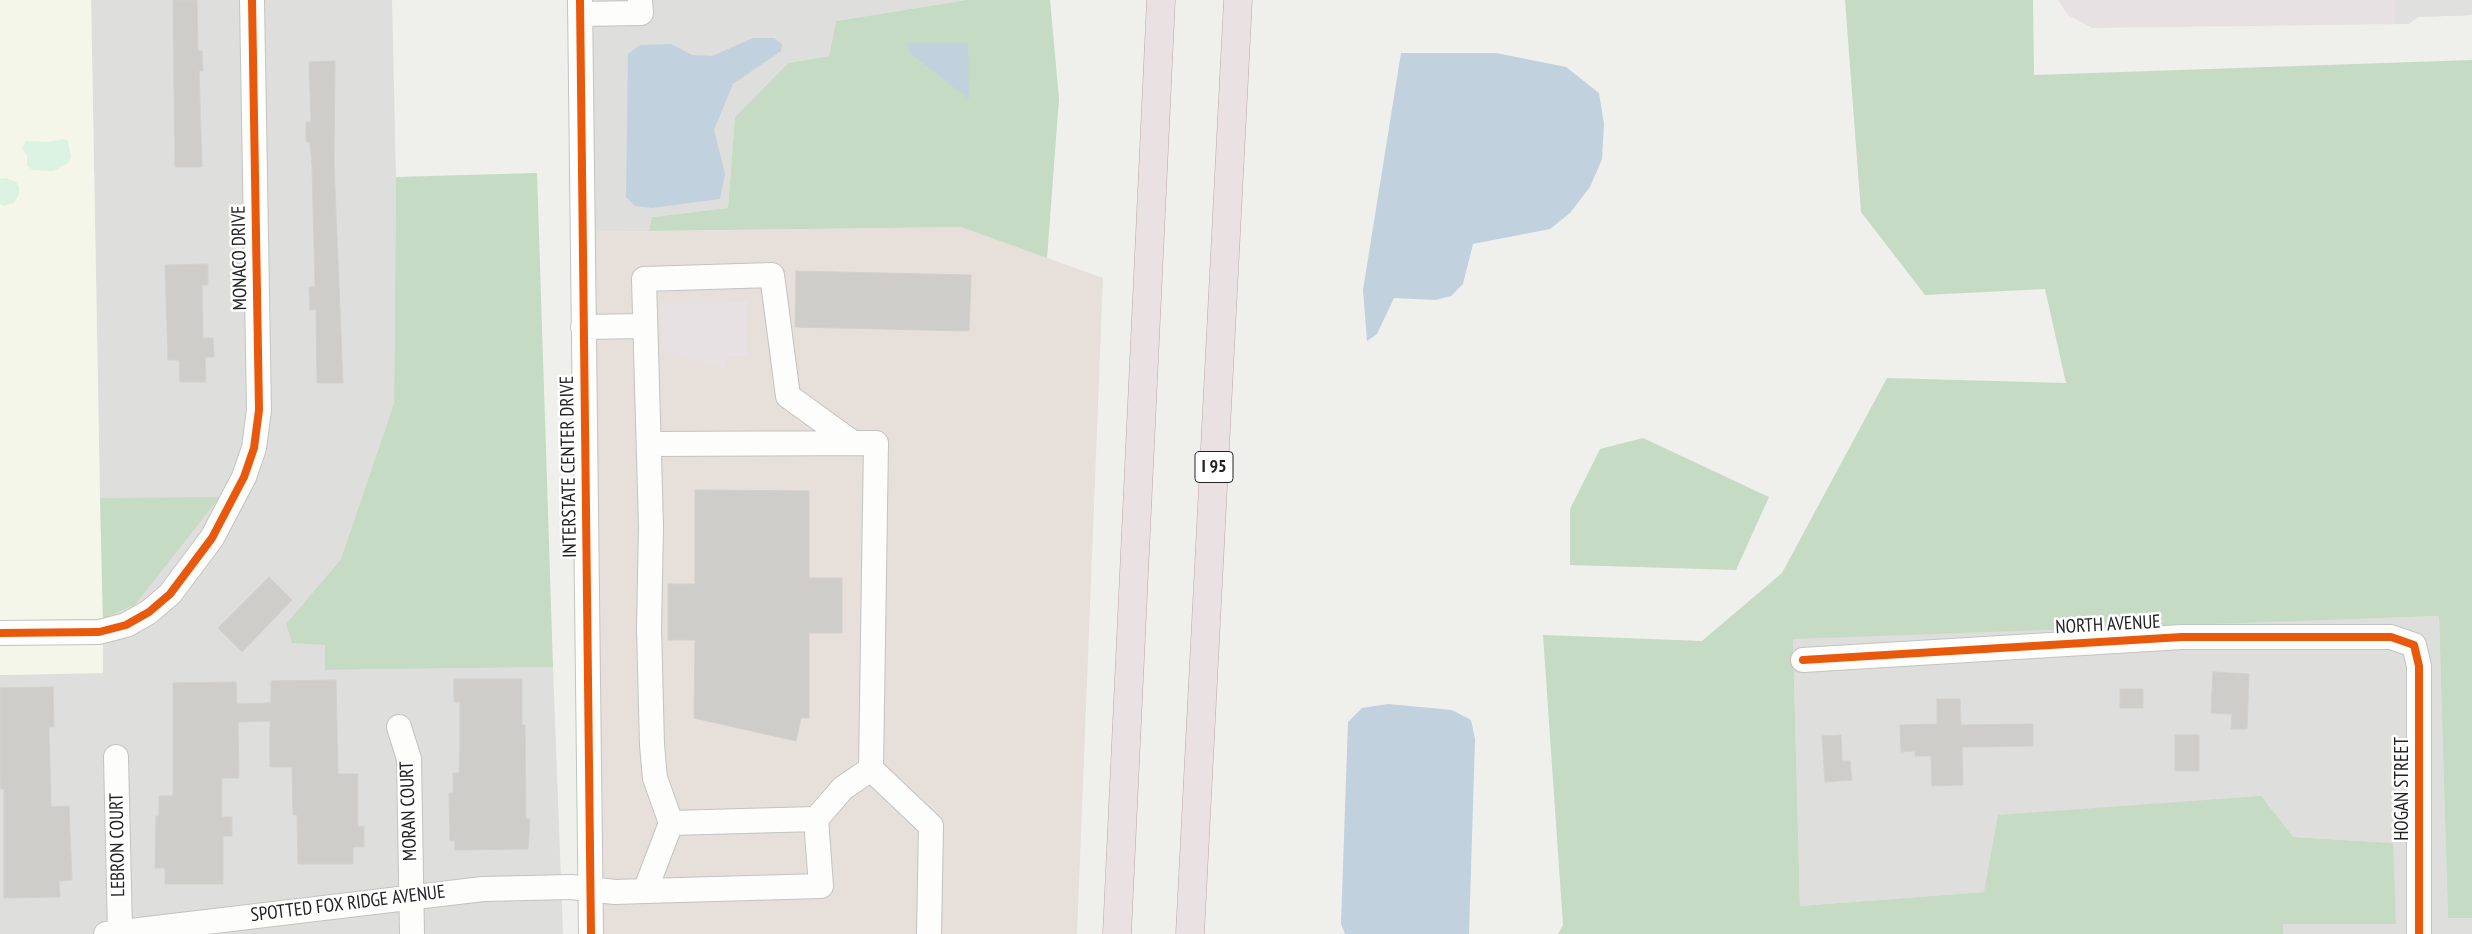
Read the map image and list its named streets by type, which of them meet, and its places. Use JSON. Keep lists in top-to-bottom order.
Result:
{
  "streets": {
    "highway": ["I 95"],
    "street": [
      "MONACO DRIVE",
      "INTERSTATE CENTER DRIVE",
      "NORTH AVENUE",
      "HOGAN STREET",
      "MORAN COURT",
      "LEBRON COURT",
      "SPOTTED FOX RIDGE AVENUE"
    ]
  },
  "crossings": [
    ["INTERSTATE CENTER DRIVE", "SPOTTED FOX RIDGE AVENUE"],
    ["NORTH AVENUE", "HOGAN STREET"],
    ["MORAN COURT", "SPOTTED FOX RIDGE AVENUE"],
    ["LEBRON COURT", "SPOTTED FOX RIDGE AVENUE"]
  ]
}
